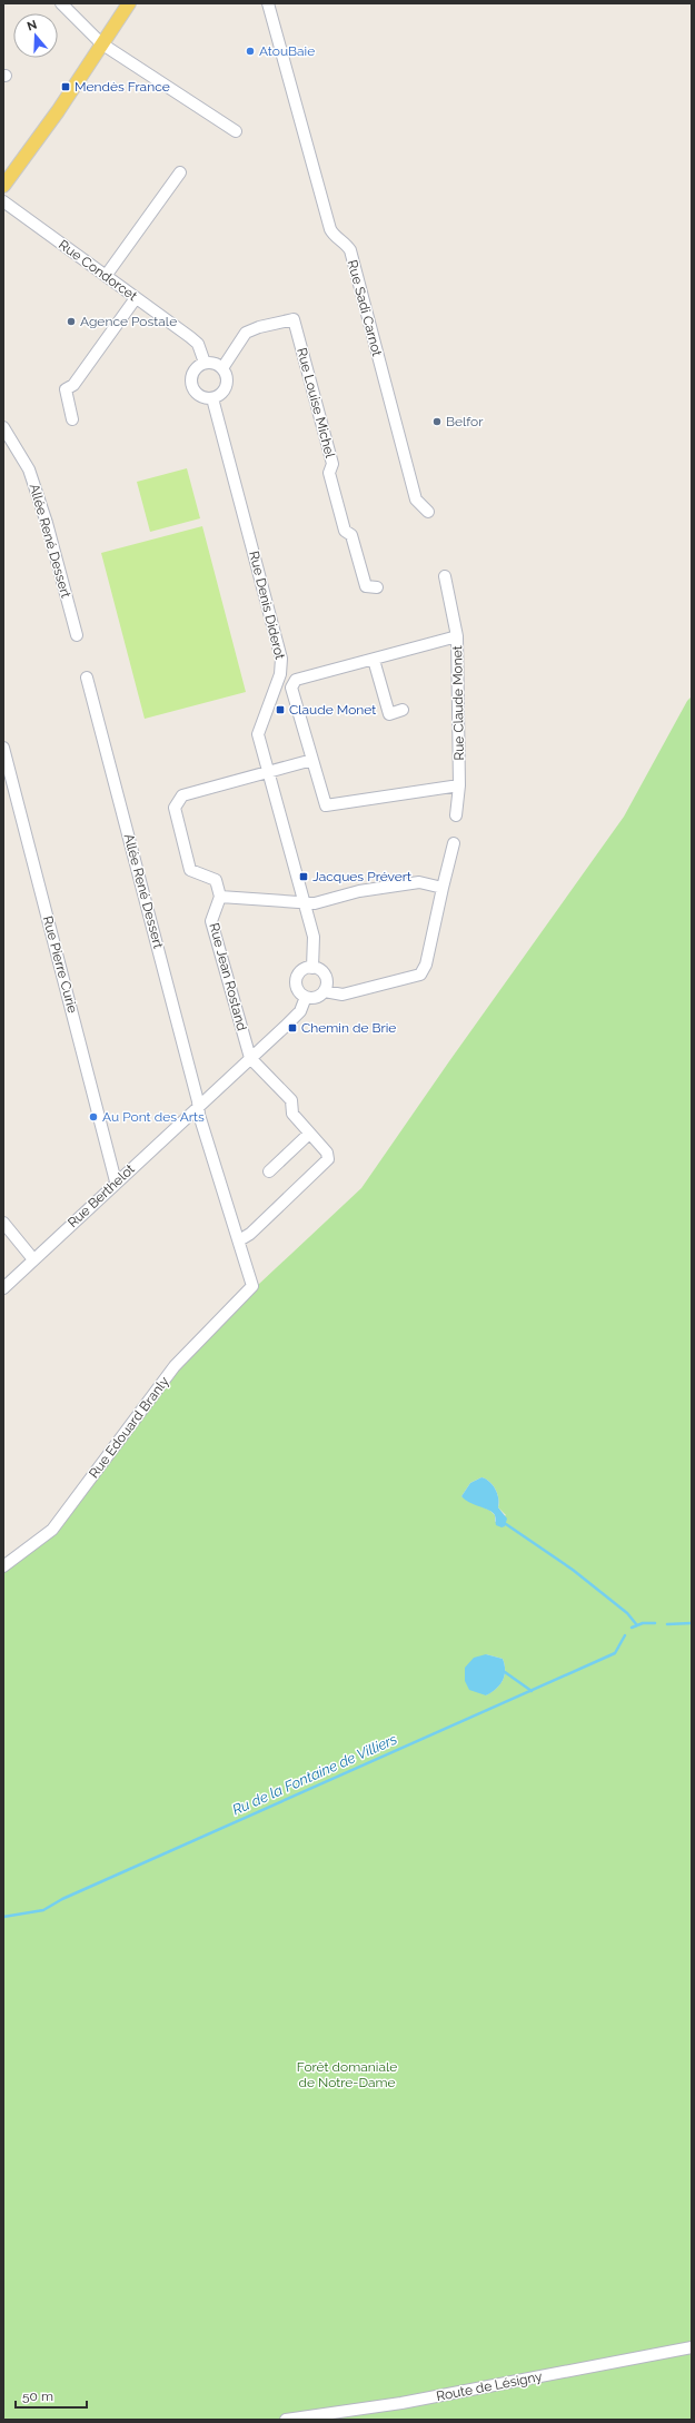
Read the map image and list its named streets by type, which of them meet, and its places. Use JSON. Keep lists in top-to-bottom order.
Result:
{
  "streets": {
    "street": [
      "Rue Condorcet",
      "Rue Sadi Carnot",
      "Rue Louise Michel",
      "Allée René Dessert",
      "Rue Denis Diderot",
      "Rue Claude Monet",
      "Rue Pierre Curie",
      "Rue Jean Rostand",
      "Rue Berthelot",
      "Rue Edouard Branly",
      "Route de Lésigny"
    ]
  },
  "crossings": [
    ["Rue Condorcet", "Rue Louise Michel"],
    ["Rue Condorcet", "Rue Denis Diderot"],
    ["Rue Louise Michel", "Rue Denis Diderot"],
    ["Allée René Dessert", "Rue Berthelot"],
    ["Allée René Dessert", "Rue Edouard Branly"],
    ["Rue Pierre Curie", "Rue Berthelot"]
  ],
  "water": ["Ru de la Fontaine de Villiers"],
  "parks": ["Forêt domaniale de Notre-Dame"],
  "places": {
    "other": [
      "AtouBaie",
      "Agence Postale",
      "Belfor",
      "Au Pont des Arts"
    ],
    "transit": [
      "Mendès France",
      "Claude Monet",
      "Jacques Prévert",
      "Chemin de Brie"
    ]
  },
  "scale_bar": "50 m",
  "north": "top"
}
